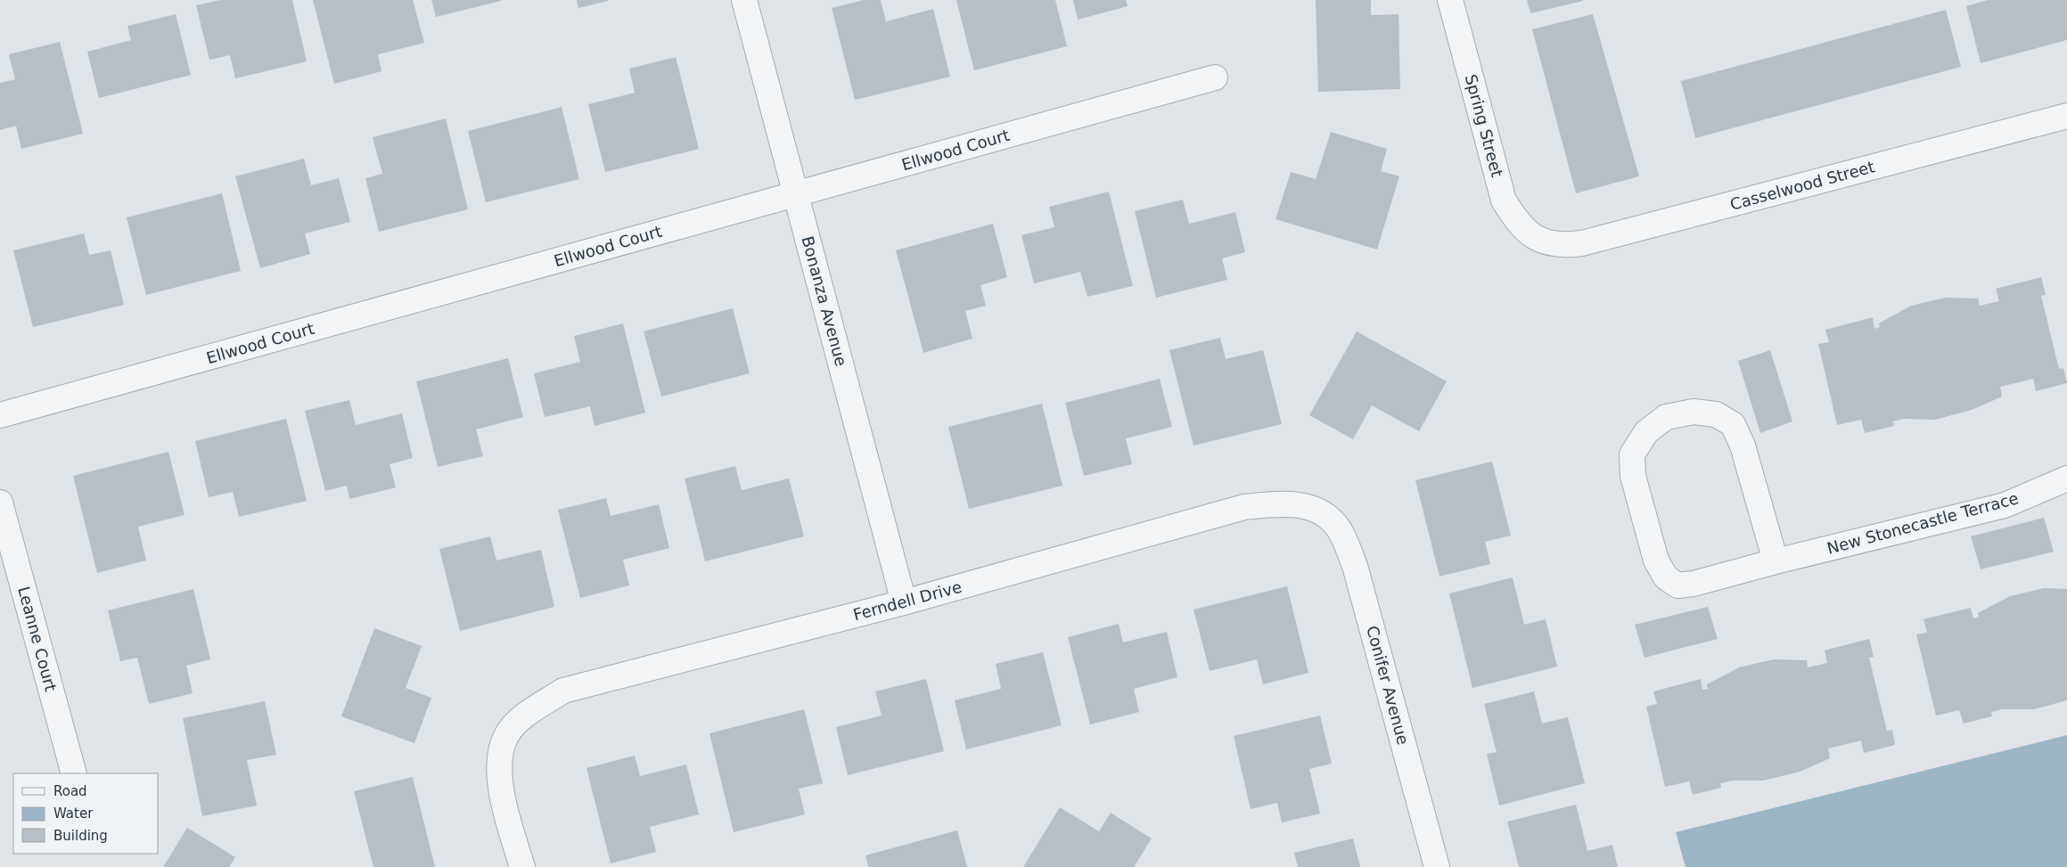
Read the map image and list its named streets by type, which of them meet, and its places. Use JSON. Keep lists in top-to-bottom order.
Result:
{
  "streets": {
    "street": [
      "Spring Street",
      "Ellwood Court",
      "Casselwood Street",
      "Bonanza Avenue",
      "New Stonecastle Terrace",
      "Ferndell Drive",
      "Leanne Court",
      "Conifer Avenue"
    ]
  },
  "crossings": [
    ["Spring Street", "Casselwood Street"],
    ["Ellwood Court", "Bonanza Avenue"],
    ["Bonanza Avenue", "Ferndell Drive"],
    ["Ferndell Drive", "Conifer Avenue"]
  ],
  "legend": ["Road", "Water", "Building"]
}
